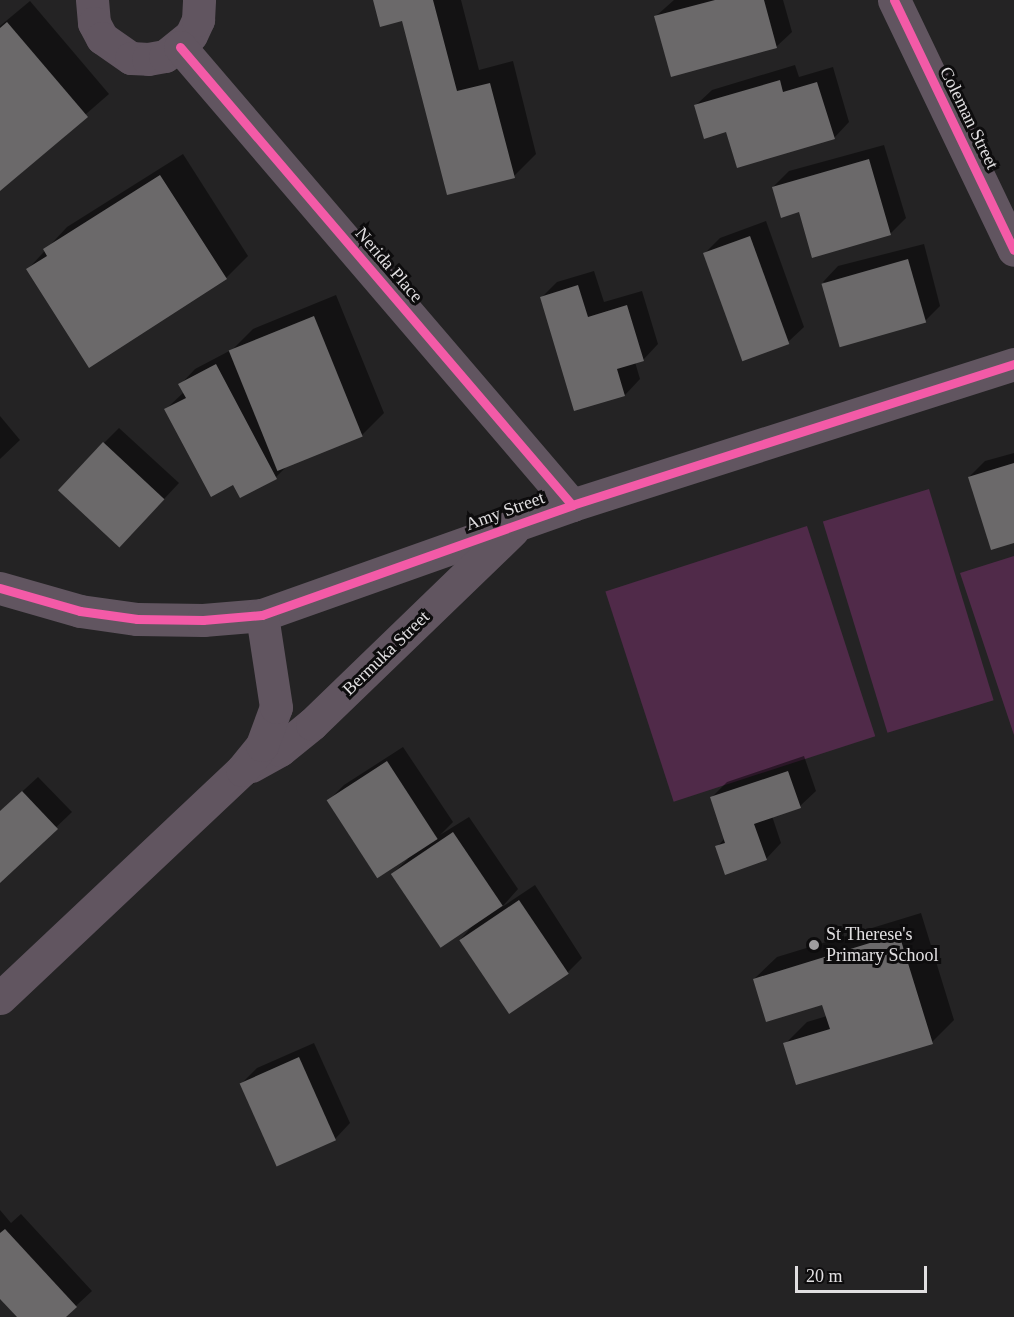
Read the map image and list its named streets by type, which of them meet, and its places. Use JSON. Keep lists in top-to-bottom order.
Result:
{
  "streets": {
    "street": [
      "Coleman Street",
      "Nerida Place",
      "Amy Street",
      "Bermuka Street"
    ]
  },
  "crossings": [
    ["Nerida Place", "Amy Street"],
    ["Amy Street", "Bermuka Street"]
  ],
  "places": ["St Therese's Primary School"],
  "scale_bar": "20 m"
}
